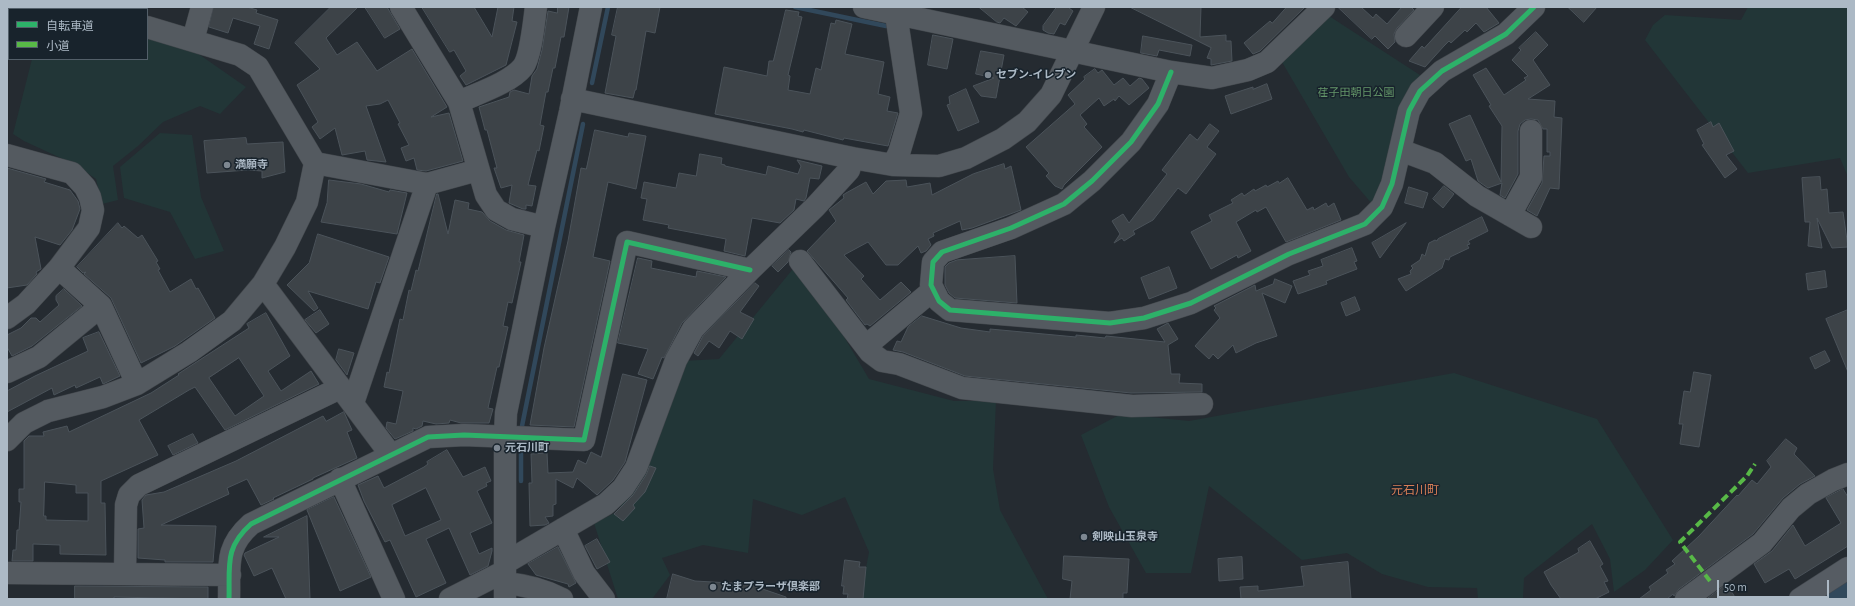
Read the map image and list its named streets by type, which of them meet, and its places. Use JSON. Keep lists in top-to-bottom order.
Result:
{
  "districts": ["元石川町"],
  "parks": ["荏子田朝日公園"],
  "places": [
    "セブン-イレブン",
    "満願寺",
    "元石川町",
    "剣映山玉泉寺",
    "たまプラーザ倶楽部"
  ],
  "legend": ["自転車道", "小道"],
  "scale_bar": "50 m"
}
